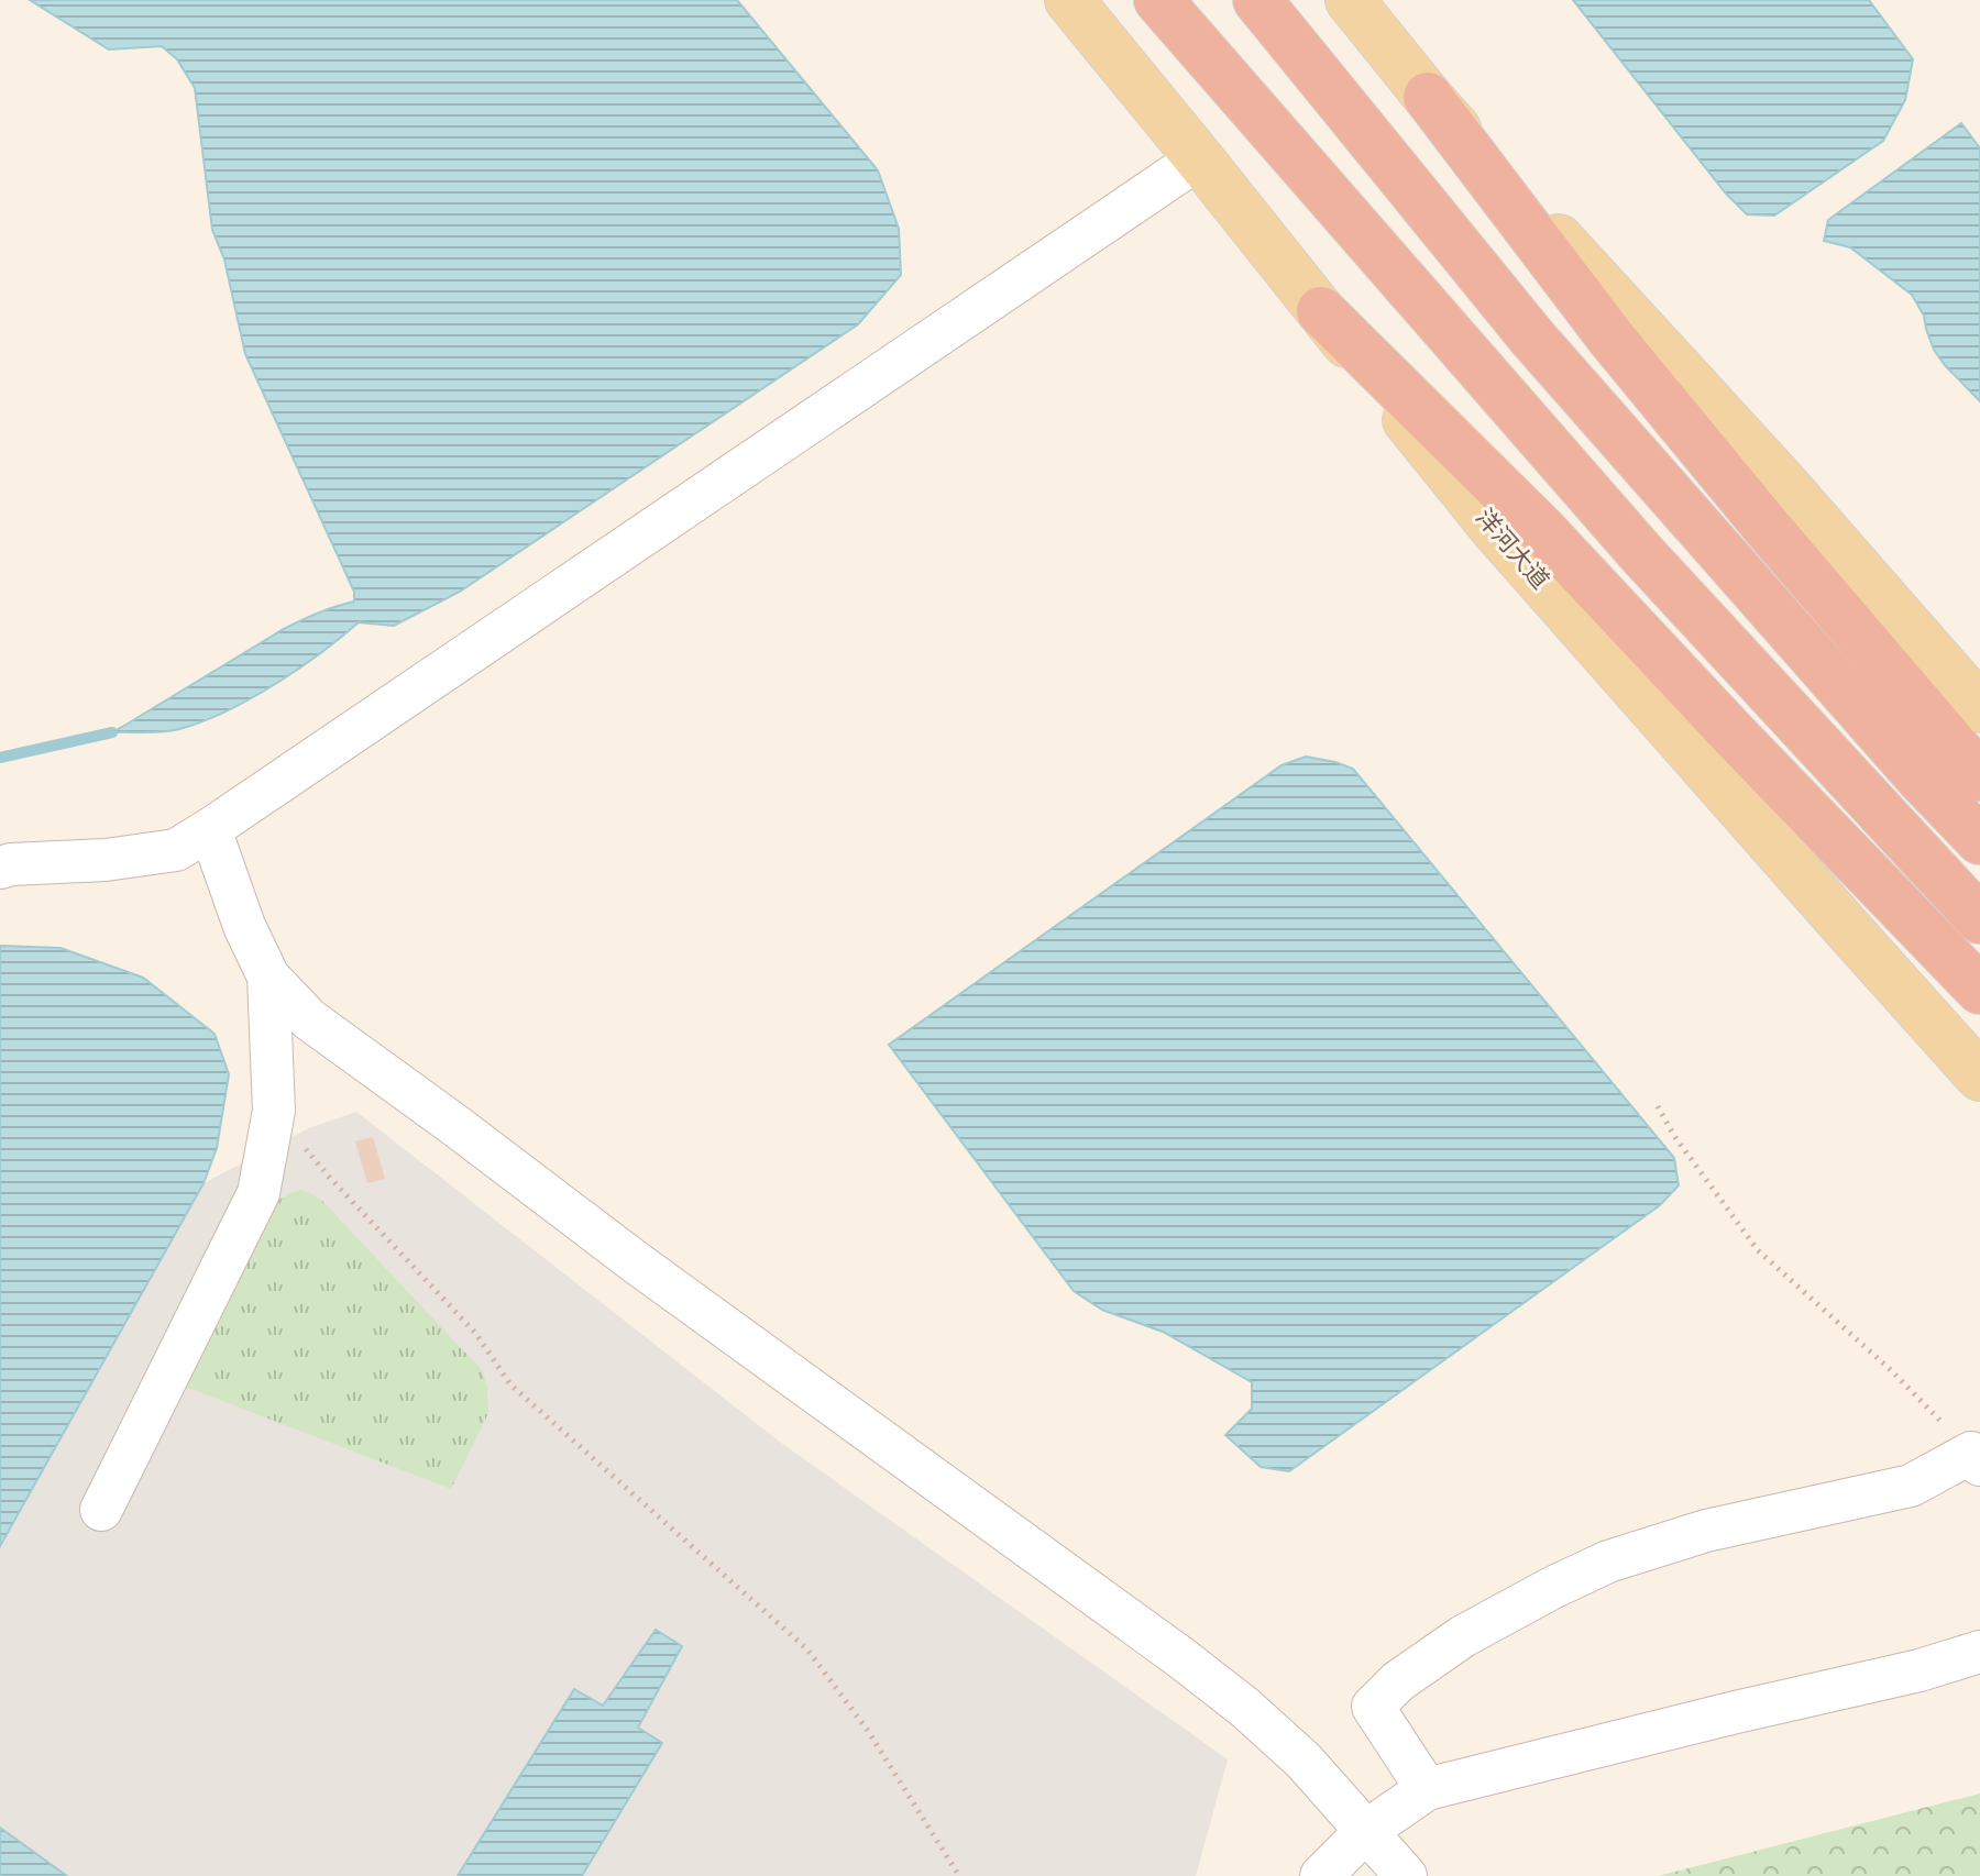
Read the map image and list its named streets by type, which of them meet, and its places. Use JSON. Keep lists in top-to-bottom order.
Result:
{
  "streets": {
    "main road": ["洋河大道"]
  }
}
